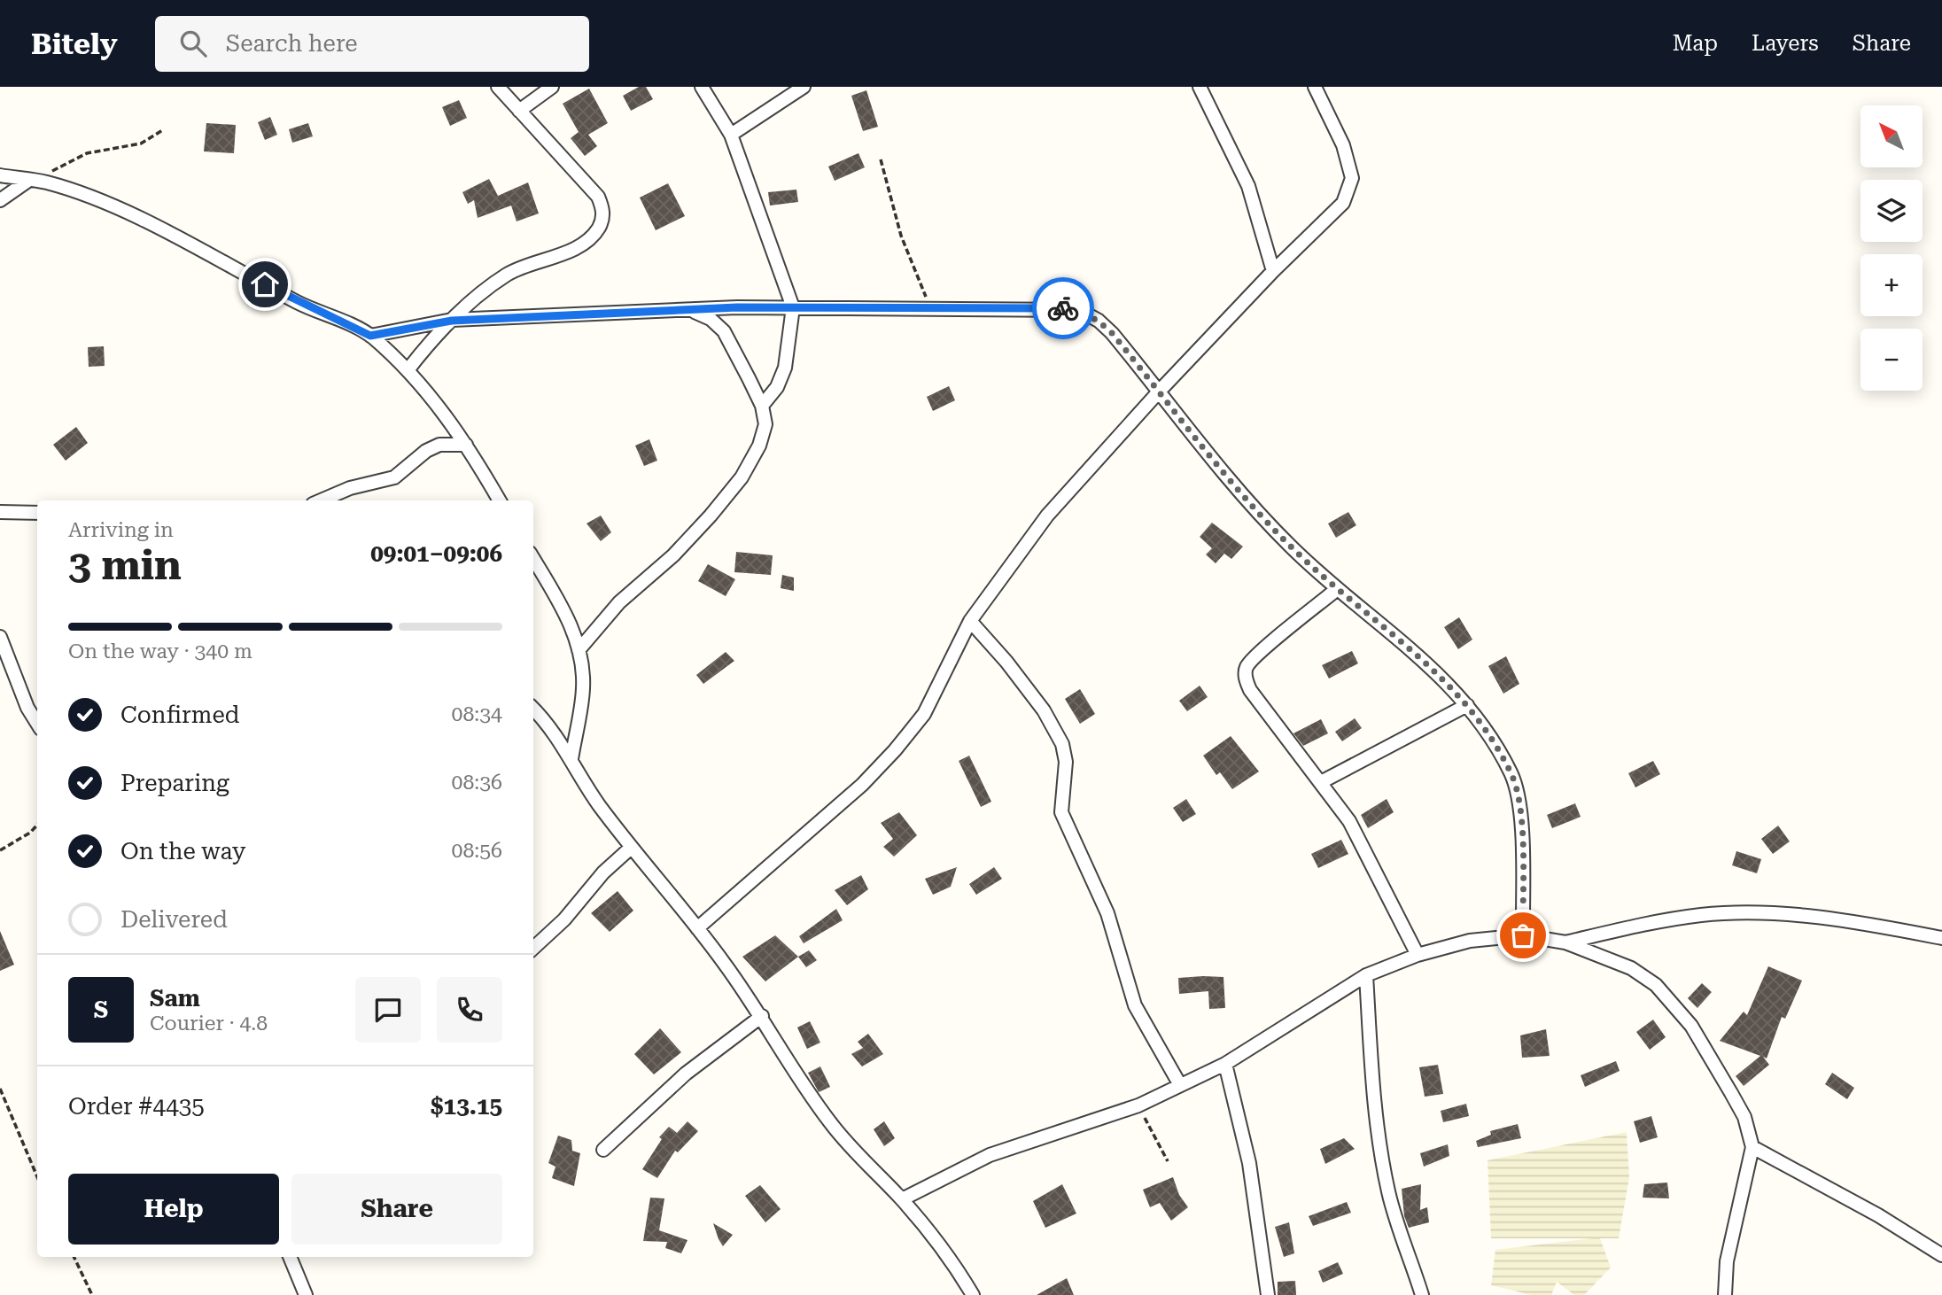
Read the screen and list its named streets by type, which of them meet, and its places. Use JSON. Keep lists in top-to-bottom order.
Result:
{
  "north": "top left",
  "page": {
    "header": "Bitely",
    "search": "Search here",
    "nav": ["Map", "Layers", "Share"],
    "map_buttons": ["+", "−"],
    "heading": ["3 min", "Arriving in", "09:01–09:06"],
    "panel": [
      "Sam",
      "Courier · 4.8",
      "Order #4435",
      "$13.15"
    ],
    "bar": "On the way · 340 m",
    "list": [
      ["Confirmed", "08:34"],
      ["Preparing", "08:36"],
      ["On the way", "08:56"],
      "Delivered"
    ],
    "round": "S",
    "buttons": ["Help", "Share"]
  }
}
